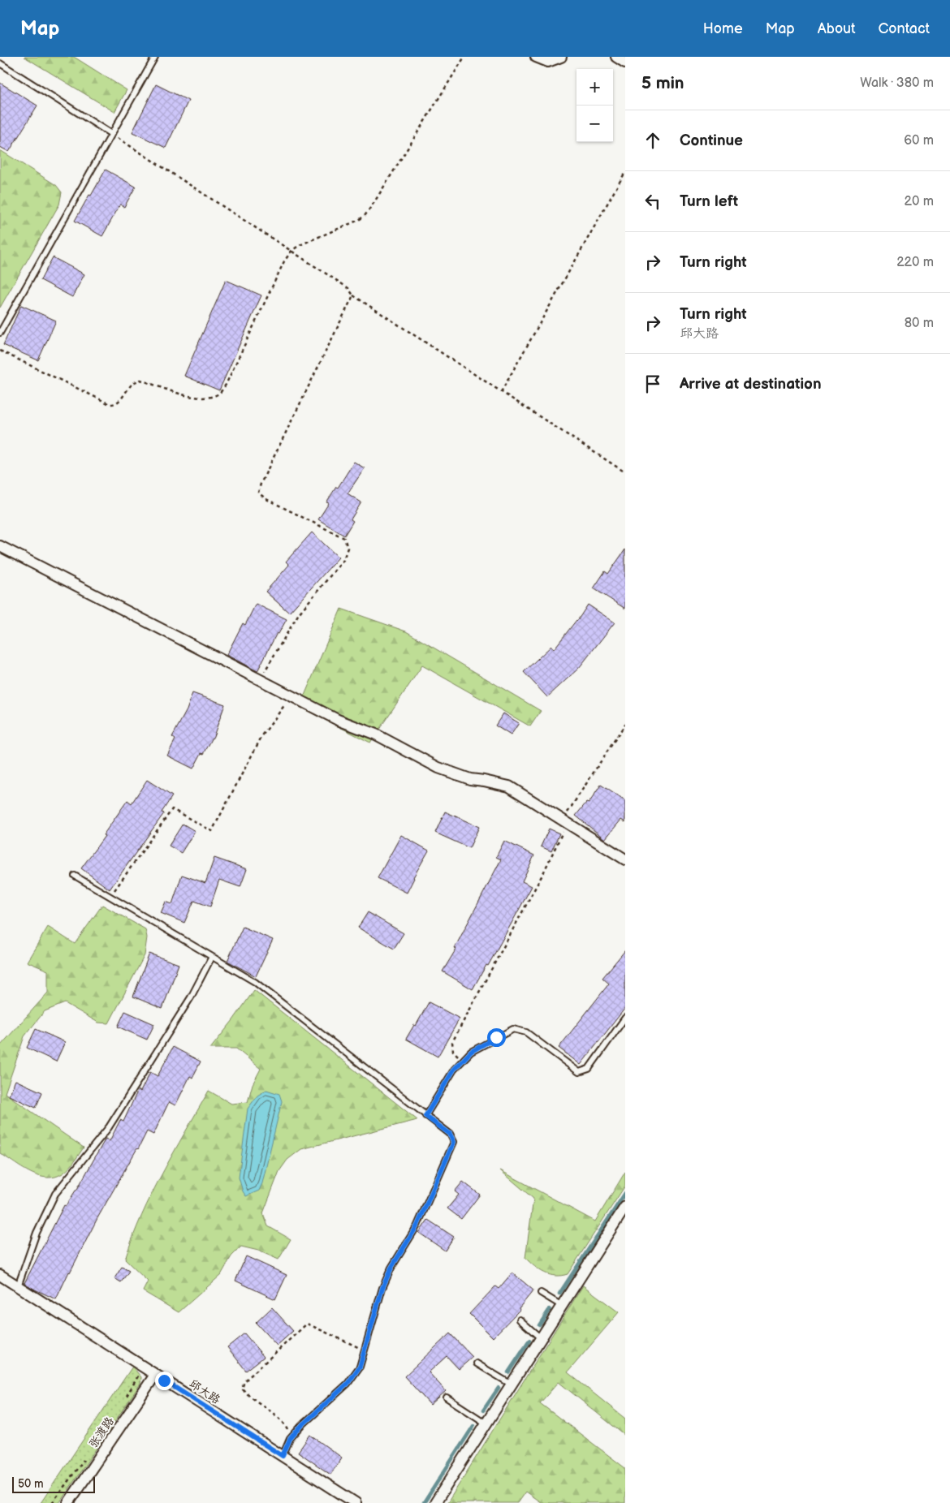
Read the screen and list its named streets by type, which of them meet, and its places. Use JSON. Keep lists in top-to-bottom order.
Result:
{
  "streets": {
    "street": ["邱大路", "张渡路"]
  },
  "crossings": [
    ["邱大路", "张渡路"]
  ],
  "scale_bar": "50 m",
  "page": {
    "header": "Map",
    "nav": [
      "Home",
      "Map",
      "About",
      "Contact"
    ],
    "heading": ["5 min", "Walk · 380 m"],
    "map_buttons": ["+", "−"],
    "list": [
      ["Continue", "60 m"],
      ["Turn left", "20 m"],
      ["Turn right", "220 m"],
      ["Turn right", "邱大路", "80 m"],
      "Arrive at destination"
    ],
    "scale": "50 m"
  }
}
